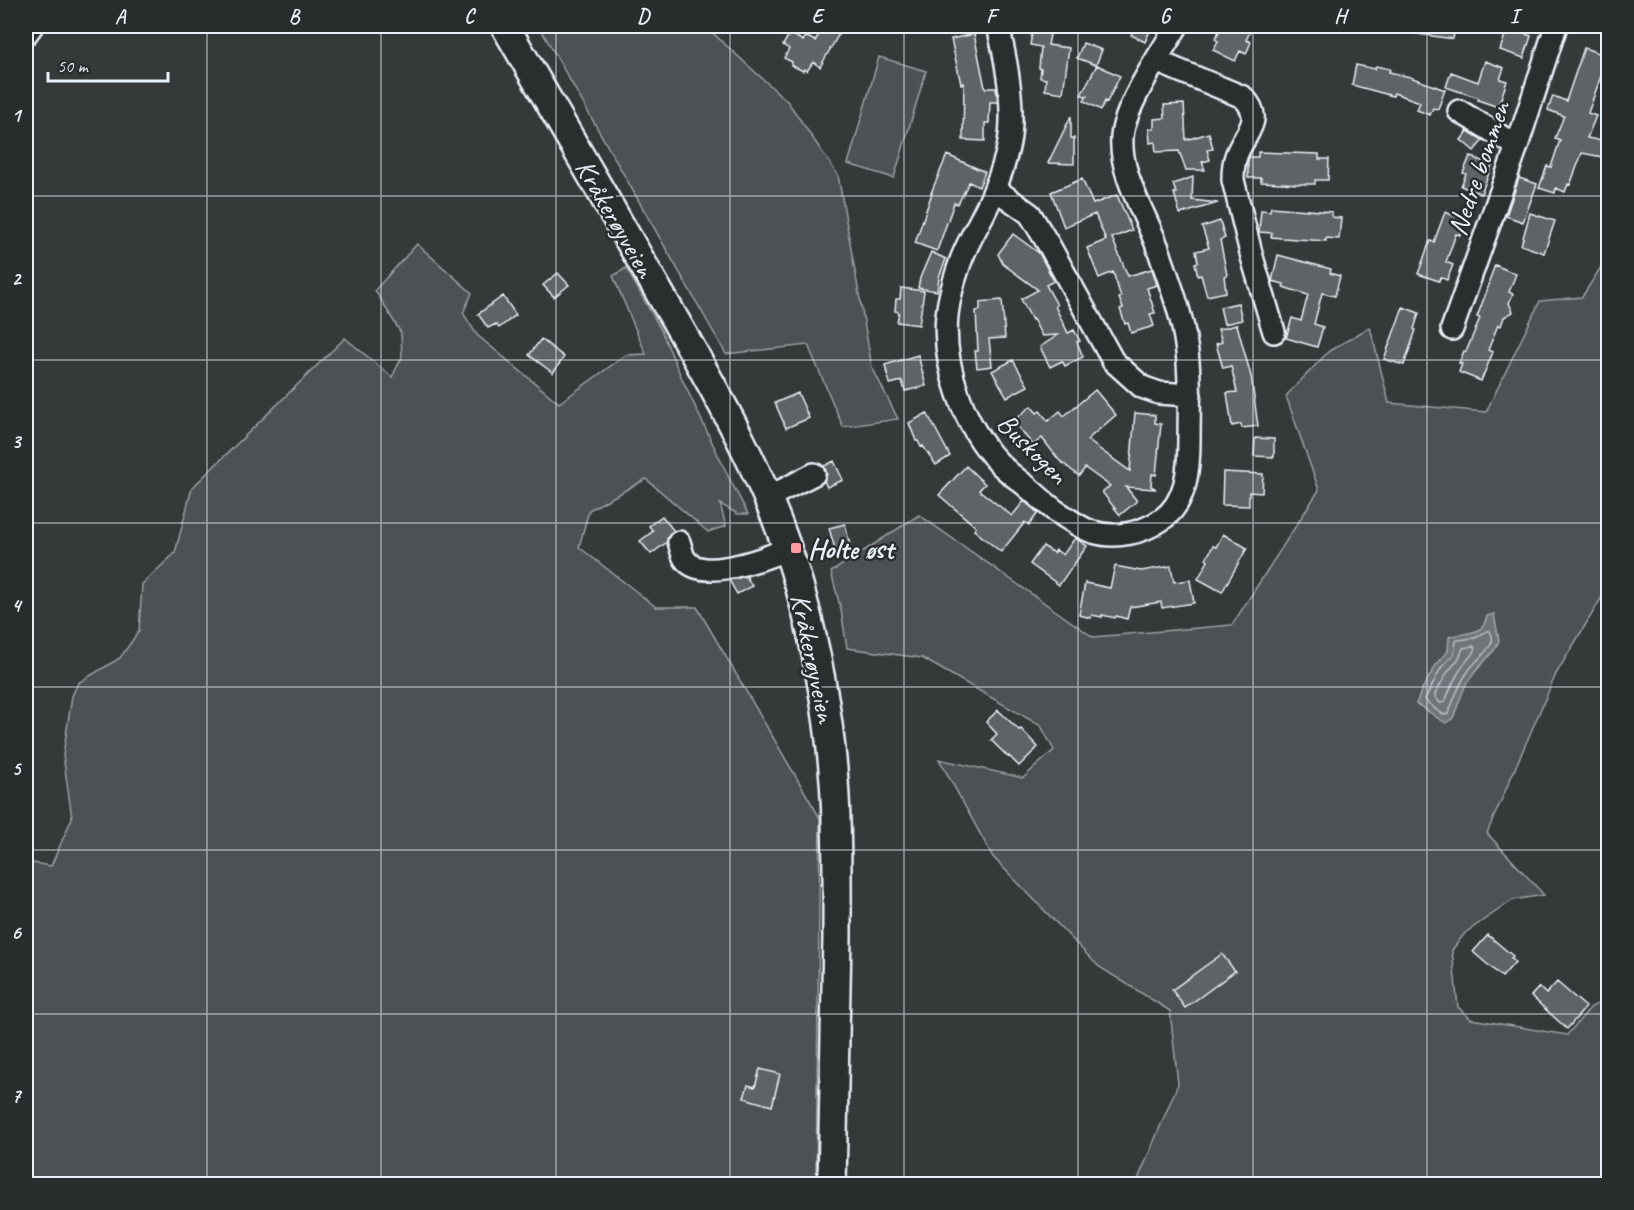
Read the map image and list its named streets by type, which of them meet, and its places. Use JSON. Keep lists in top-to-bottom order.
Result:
{
  "streets": {
    "main road": ["Kråkerøyveien"],
    "street": ["Nedre bommen", "Buskogen"]
  },
  "places": {
    "transit": ["Holte øst"]
  },
  "scale_bar": "50 m",
  "grid": {
    "columns": [
      "A",
      "B",
      "C",
      "D",
      "E",
      "F",
      "G",
      "H",
      "I"
    ],
    "rows": [
      "1",
      "2",
      "3",
      "4",
      "5",
      "6",
      "7"
    ]
  }
}
